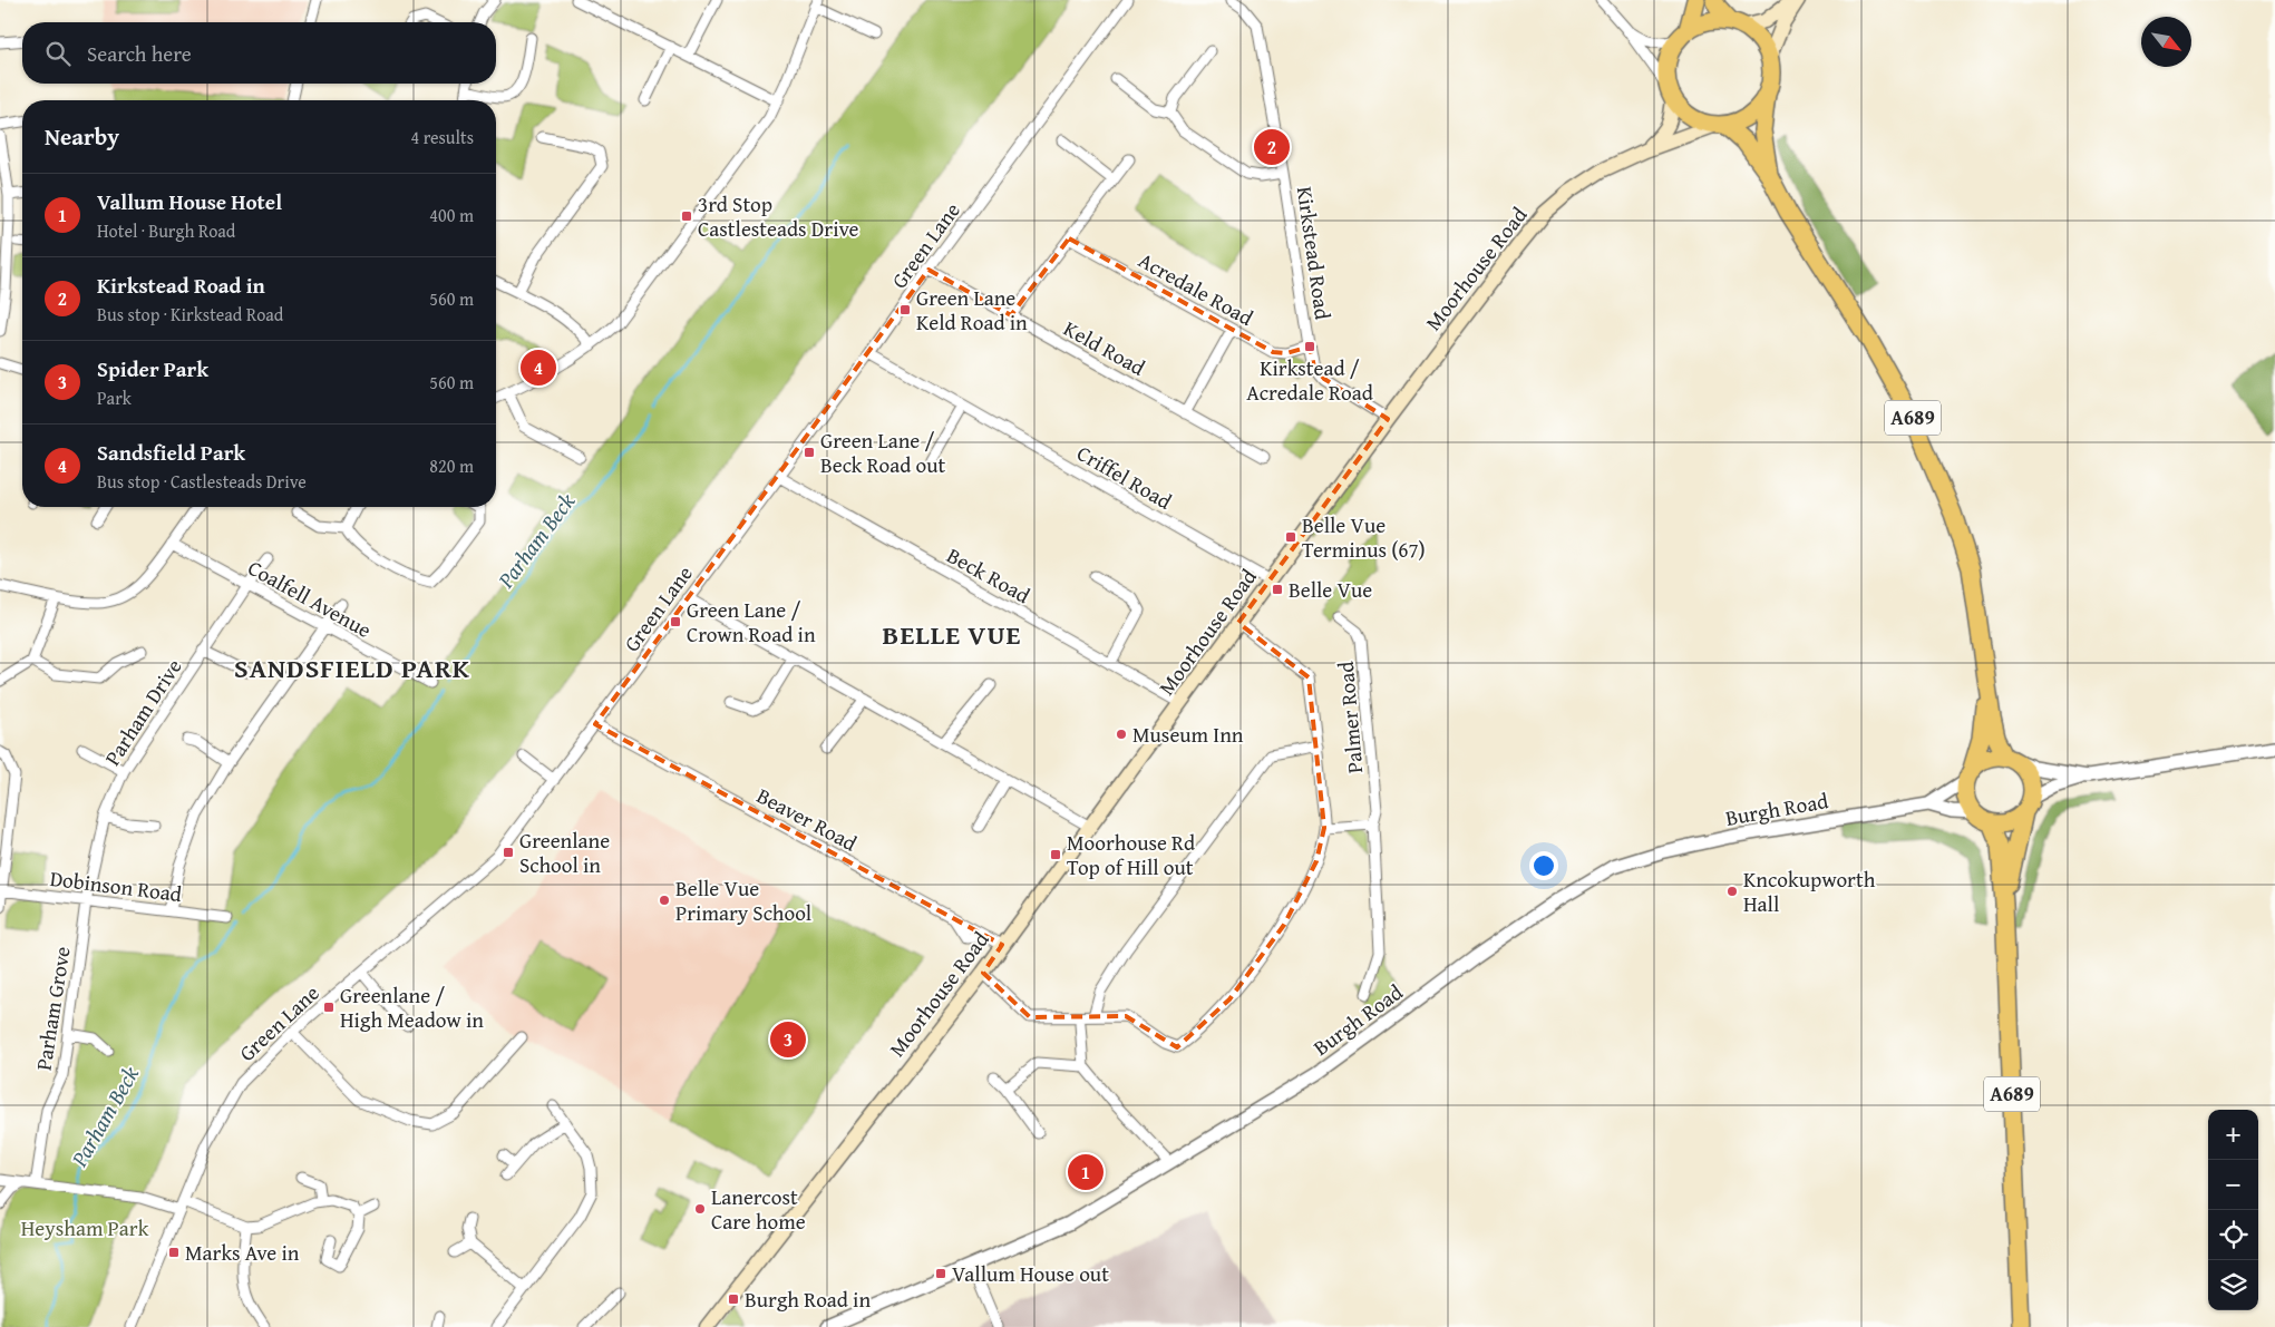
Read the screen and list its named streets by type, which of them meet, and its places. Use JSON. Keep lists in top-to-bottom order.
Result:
{
  "streets": {
    "highway": ["A689"],
    "main road": ["Moorhouse Road"],
    "street": [
      "Green Lane",
      "Kirkstead Road",
      "Acredale Road",
      "Keld Road",
      "Criffel Road",
      "Beck Road",
      "Coalfell Avenue",
      "Parham Drive",
      "Palmer Road",
      "Burgh Road",
      "Beaver Road",
      "Dobinson Road",
      "Parham Grove"
    ]
  },
  "crossings": [
    ["Green Lane", "Keld Road"],
    ["Green Lane", "Criffel Road"],
    ["Green Lane", "Beck Road"],
    ["Green Lane", "Beaver Road"],
    ["Kirkstead Road", "Moorhouse Road"],
    ["Kirkstead Road", "Acredale Road"],
    ["Moorhouse Road", "A689"],
    ["Moorhouse Road", "Criffel Road"],
    ["Moorhouse Road", "Beck Road"],
    ["Moorhouse Road", "Beaver Road"],
    ["A689", "Burgh Road"],
    ["Coalfell Avenue", "Parham Drive"],
    ["Parham Drive", "Dobinson Road"],
    ["Parham Drive", "Parham Grove"],
    ["Dobinson Road", "Parham Grove"]
  ],
  "districts": ["BELLE VUE", "SANDSFIELD PARK"],
  "water": ["Parham Beck"],
  "parks": ["Heysham Park"],
  "places": {
    "transit": [
      "3rd Stop Castlesteads Drive",
      "Green Lane Keld Road in",
      "Kirkstead / Acredale Road",
      "Green Lane / Beck Road out",
      "Belle Vue Terminus (67)",
      "Belle Vue",
      "Green Lane / Crown Road in",
      "Greenlane School in",
      "Moorhouse Rd Top of Hill out",
      "Greenlane / High Meadow in",
      "Marks Ave in",
      "Vallum House out",
      "Burgh Road in"
    ],
    "other": [
      "Museum Inn",
      "Kncokupworth Hall",
      "Belle Vue Primary School",
      "Lanercost Care home"
    ]
  },
  "north": "bottom right",
  "page": {
    "search": "Search here",
    "heading": ["Nearby", "4 results"],
    "pins": [
      "2",
      "4",
      "3",
      "1"
    ],
    "list": [
      {
        "mark": "1",
        "name": "Vallum House Hotel",
        "note": "Hotel · Burgh Road",
        "value": "400 m"
      },
      {
        "mark": "2",
        "name": "Kirkstead Road in",
        "note": "Bus stop · Kirkstead Road",
        "value": "560 m"
      },
      {
        "mark": "3",
        "name": "Spider Park",
        "note": "Park",
        "value": "560 m"
      },
      {
        "mark": "4",
        "name": "Sandsfield Park",
        "note": "Bus stop · Castlesteads Drive",
        "value": "820 m"
      }
    ],
    "map_buttons": ["+", "−"]
  }
}
